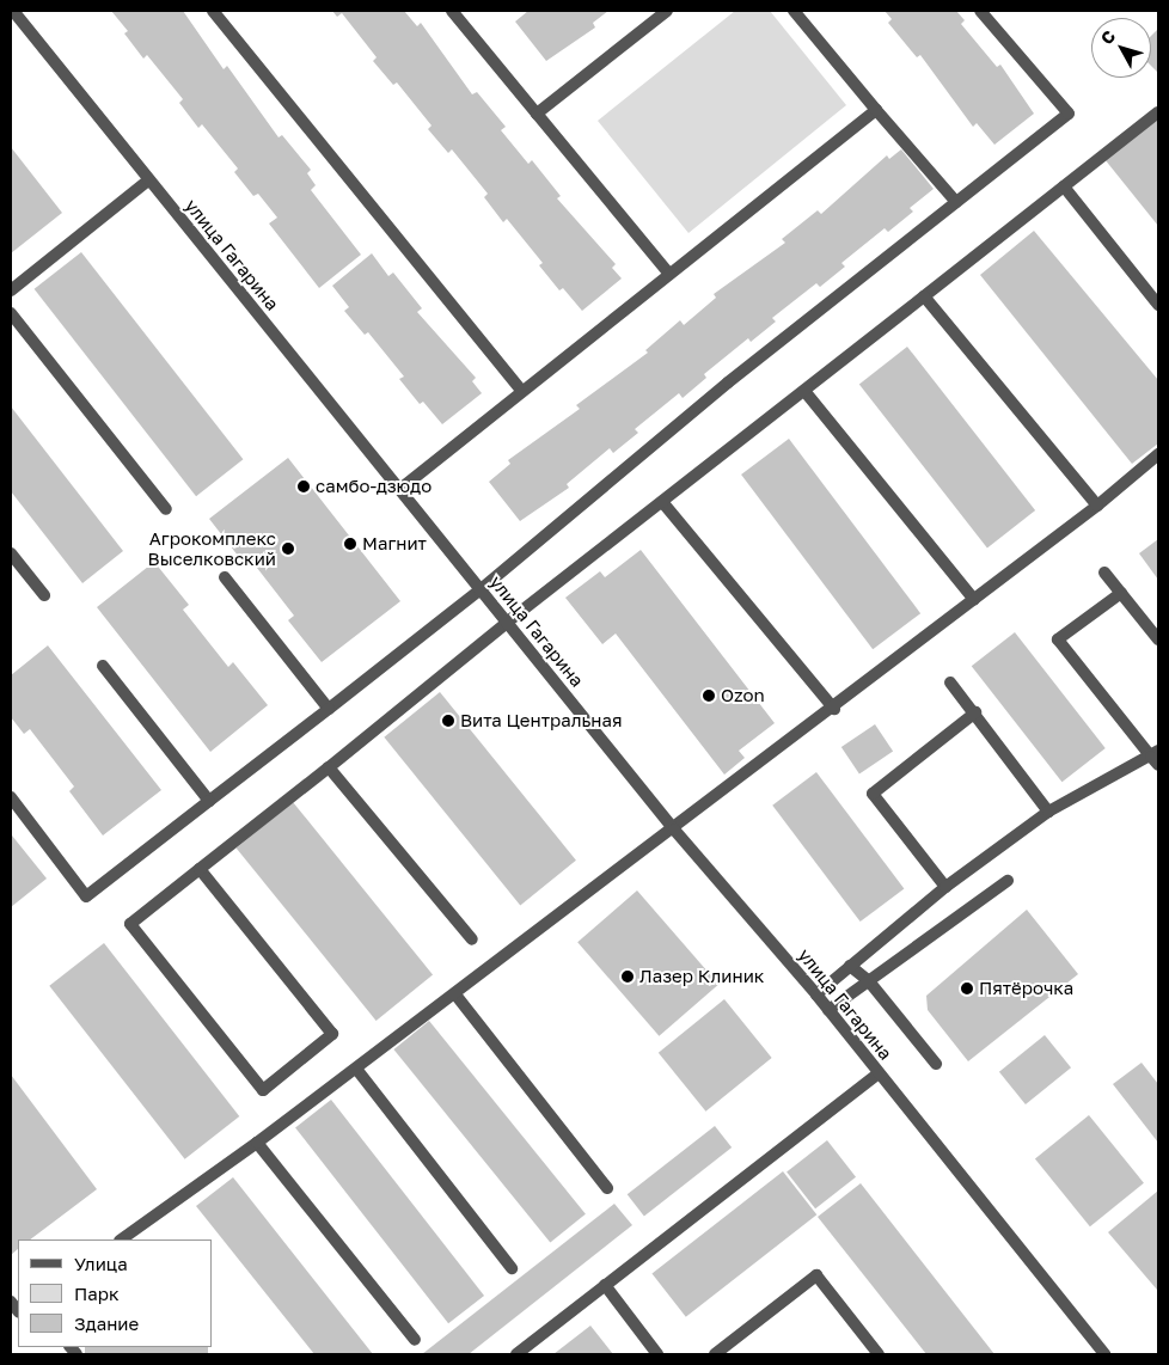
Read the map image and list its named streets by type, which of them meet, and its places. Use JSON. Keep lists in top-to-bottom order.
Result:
{
  "streets": {
    "street": ["улица Гагарина"]
  },
  "places": [
    "самбо-дзюдо",
    "Магнит",
    "Агрокомплекс Выселковский",
    "Ozon",
    "Вита Центральная",
    "Лазер Клиник",
    "Пятёрочка"
  ],
  "legend": ["Улица", "Парк", "Здание"],
  "north": "top left"
}
